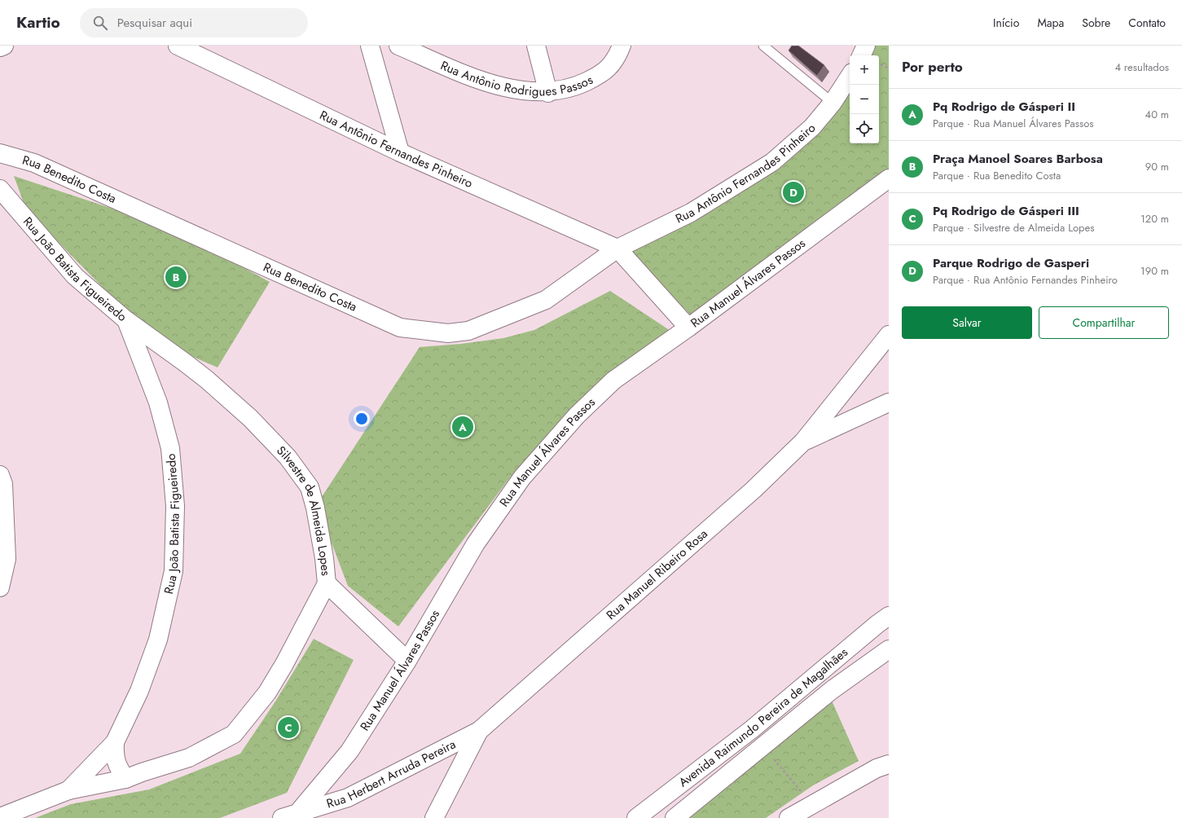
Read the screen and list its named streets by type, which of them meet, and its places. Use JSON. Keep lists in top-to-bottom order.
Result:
{
  "streets": {
    "street": [
      "Rua Antônio Rodrigues Passos",
      "Rua Antônio Fernandes Pinheiro",
      "Rua Benedito Costa",
      "Rua João Batista Figueiredo",
      "Rua Manuel Álvares Passos",
      "Silvestre de Almeida Lopes",
      "Rua Manuel Ribeiro Rosa",
      "Avenida Raimundo Pereira de Magalhães",
      "Rua Herbert Arruda Pereira"
    ]
  },
  "crossings": [
    ["Rua Antônio Fernandes Pinheiro", "Rua Benedito Costa"],
    ["Rua Antônio Fernandes Pinheiro", "Rua Manuel Álvares Passos"],
    ["Rua João Batista Figueiredo", "Silvestre de Almeida Lopes"],
    ["Rua Manuel Álvares Passos", "Rua Herbert Arruda Pereira"],
    ["Rua Manuel Ribeiro Rosa", "Rua Herbert Arruda Pereira"]
  ],
  "page": {
    "header": "Kartio",
    "search": "Pesquisar aqui",
    "nav": [
      "Início",
      "Mapa",
      "Sobre",
      "Contato"
    ],
    "heading": ["Por perto", "4 resultados"],
    "map_buttons": ["+", "−"],
    "list": [
      {
        "mark": "A",
        "name": "Pq Rodrigo de Gásperi II",
        "note": "Parque · Rua Manuel Álvares Passos",
        "value": "40 m"
      },
      {
        "mark": "B",
        "name": "Praça Manoel Soares Barbosa",
        "note": "Parque · Rua Benedito Costa",
        "value": "90 m"
      },
      {
        "mark": "C",
        "name": "Pq Rodrigo de Gásperi III",
        "note": "Parque · Silvestre de Almeida Lopes",
        "value": "120 m"
      },
      {
        "mark": "D",
        "name": "Parque Rodrigo de Gasperi",
        "note": "Parque · Rua Antônio Fernandes Pinheiro",
        "value": "190 m"
      }
    ],
    "pins": [
      "D",
      "B",
      "A",
      "C"
    ],
    "buttons": ["Salvar", "Compartilhar"]
  }
}
